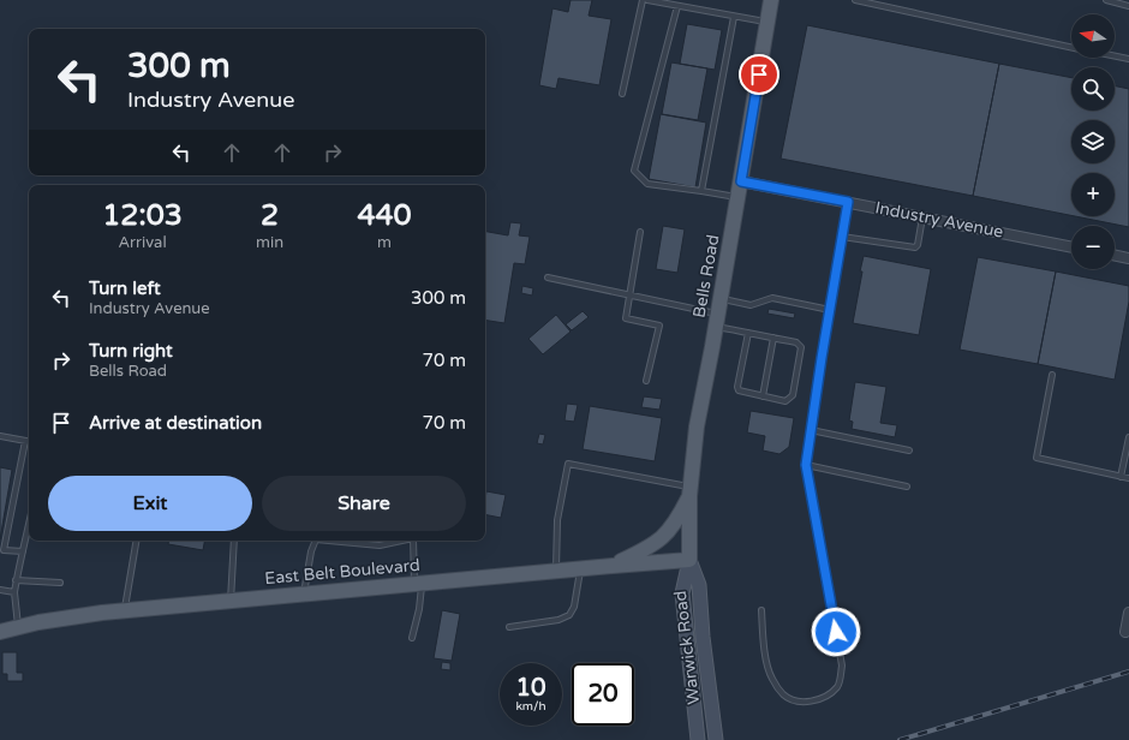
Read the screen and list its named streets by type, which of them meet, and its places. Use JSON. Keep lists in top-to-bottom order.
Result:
{
  "streets": {
    "main road": ["Bells Road", "East Belt Boulevard", "Warwick Road"],
    "street": ["Industry Avenue"]
  },
  "crossings": [
    ["Industry Avenue", "Bells Road"],
    ["Bells Road", "East Belt Boulevard"],
    ["Bells Road", "Warwick Road"],
    ["East Belt Boulevard", "Warwick Road"]
  ],
  "north": "left",
  "page": {
    "map_buttons": ["+", "−"],
    "turn": ["300 m", "Industry Avenue"],
    "eta": [
      "12:03",
      "Arrival",
      "2",
      "min",
      "440",
      "m"
    ],
    "list": [
      {
        "name": "Turn left",
        "note": "Industry Avenue",
        "value": "300 m"
      },
      {
        "name": "Turn right",
        "note": "Bells Road",
        "value": "70 m"
      },
      {
        "name": "Arrive at destination",
        "value": "70 m"
      }
    ],
    "buttons": ["Exit", "Share"],
    "speed": "10 km/h",
    "limit": "20"
  }
}
